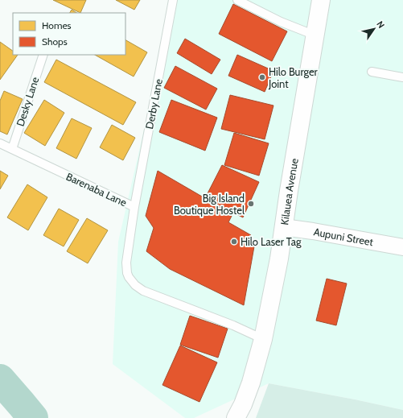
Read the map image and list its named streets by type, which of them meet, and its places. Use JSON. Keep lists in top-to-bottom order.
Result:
{
  "streets": {
    "street": ["Kilauea Avenue", "Aupuni Street"],
    "lane": ["Desky Lane", "Derby Lane", "Barenaba Lane"]
  },
  "crossings": [
    ["Desky Lane", "Barenaba Lane"],
    ["Derby Lane", "Barenaba Lane"],
    ["Barenaba Lane", "Kilauea Avenue"],
    ["Kilauea Avenue", "Aupuni Street"]
  ],
  "places": ["Hilo Burger Joint", "Big Island Boutique Hostel", "Hilo Laser Tag"],
  "legend": ["Homes", "Shops"],
  "north": "top right"
}
